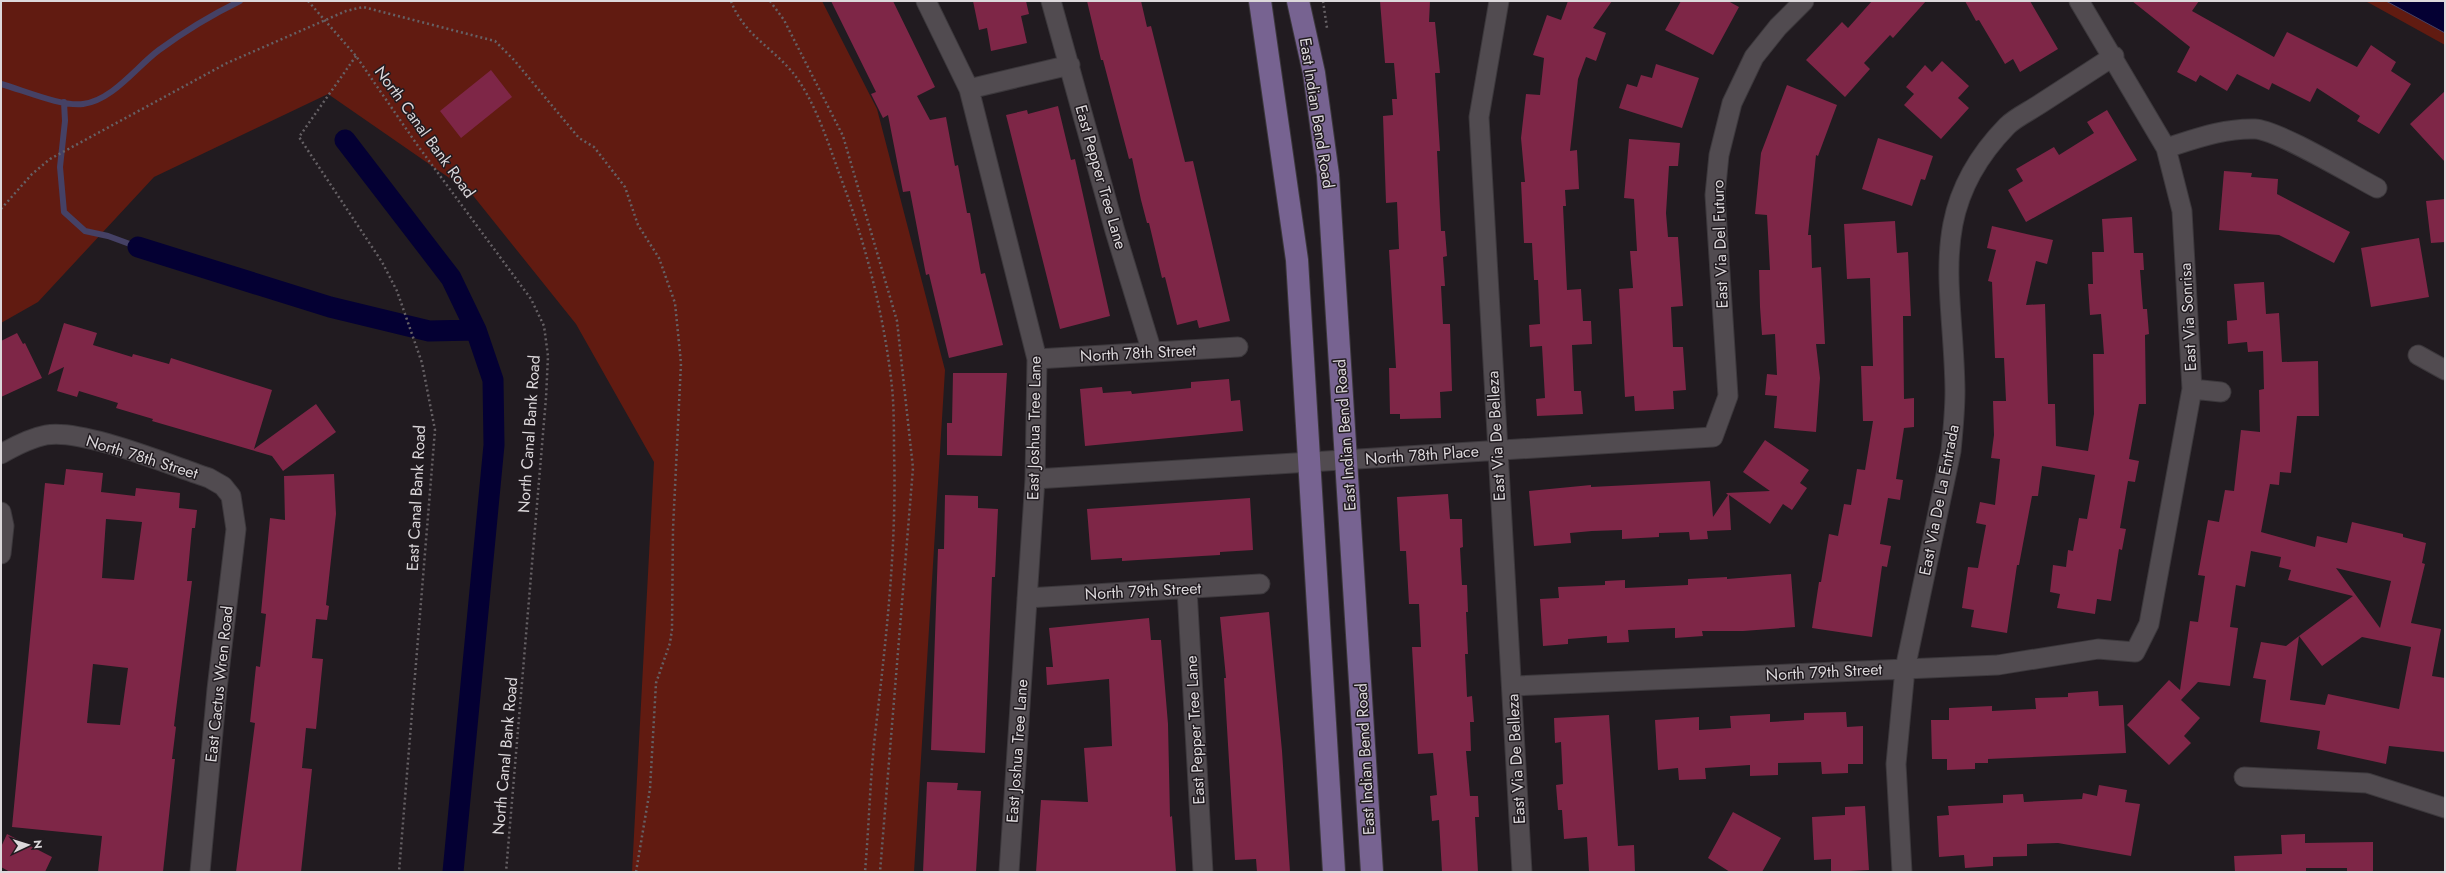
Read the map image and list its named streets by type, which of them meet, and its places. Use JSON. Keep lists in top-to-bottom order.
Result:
{
  "streets": {
    "main road": ["East Indian Bend Road"],
    "street": [
      "East Pepper Tree Lane",
      "East Via Del Futuro",
      "East Via Sonrisa",
      "North 78th Street",
      "East Joshua Tree Lane",
      "East Via De Belleza",
      "North 78th Place",
      "East Via De La Entrada",
      "North 79th Street",
      "East Cactus Wren Road"
    ],
    "path": ["North Canal Bank Road", "East Canal Bank Road"]
  },
  "crossings": [
    ["East Indian Bend Road", "North 78th Place"],
    ["North Canal Bank Road", "East Canal Bank Road"],
    ["East Pepper Tree Lane", "North 78th Street"],
    ["East Pepper Tree Lane", "North 79th Street"],
    ["East Via Del Futuro", "North 78th Place"],
    ["East Via Sonrisa", "East Via De La Entrada"],
    ["East Via Sonrisa", "North 79th Street"],
    ["North 78th Street", "East Joshua Tree Lane"],
    ["North 78th Street", "East Cactus Wren Road"],
    ["East Joshua Tree Lane", "North 78th Place"],
    ["East Joshua Tree Lane", "North 79th Street"],
    ["East Via De Belleza", "North 78th Place"],
    ["East Via De Belleza", "North 79th Street"],
    ["East Via De La Entrada", "North 79th Street"]
  ],
  "north": "right"
}
